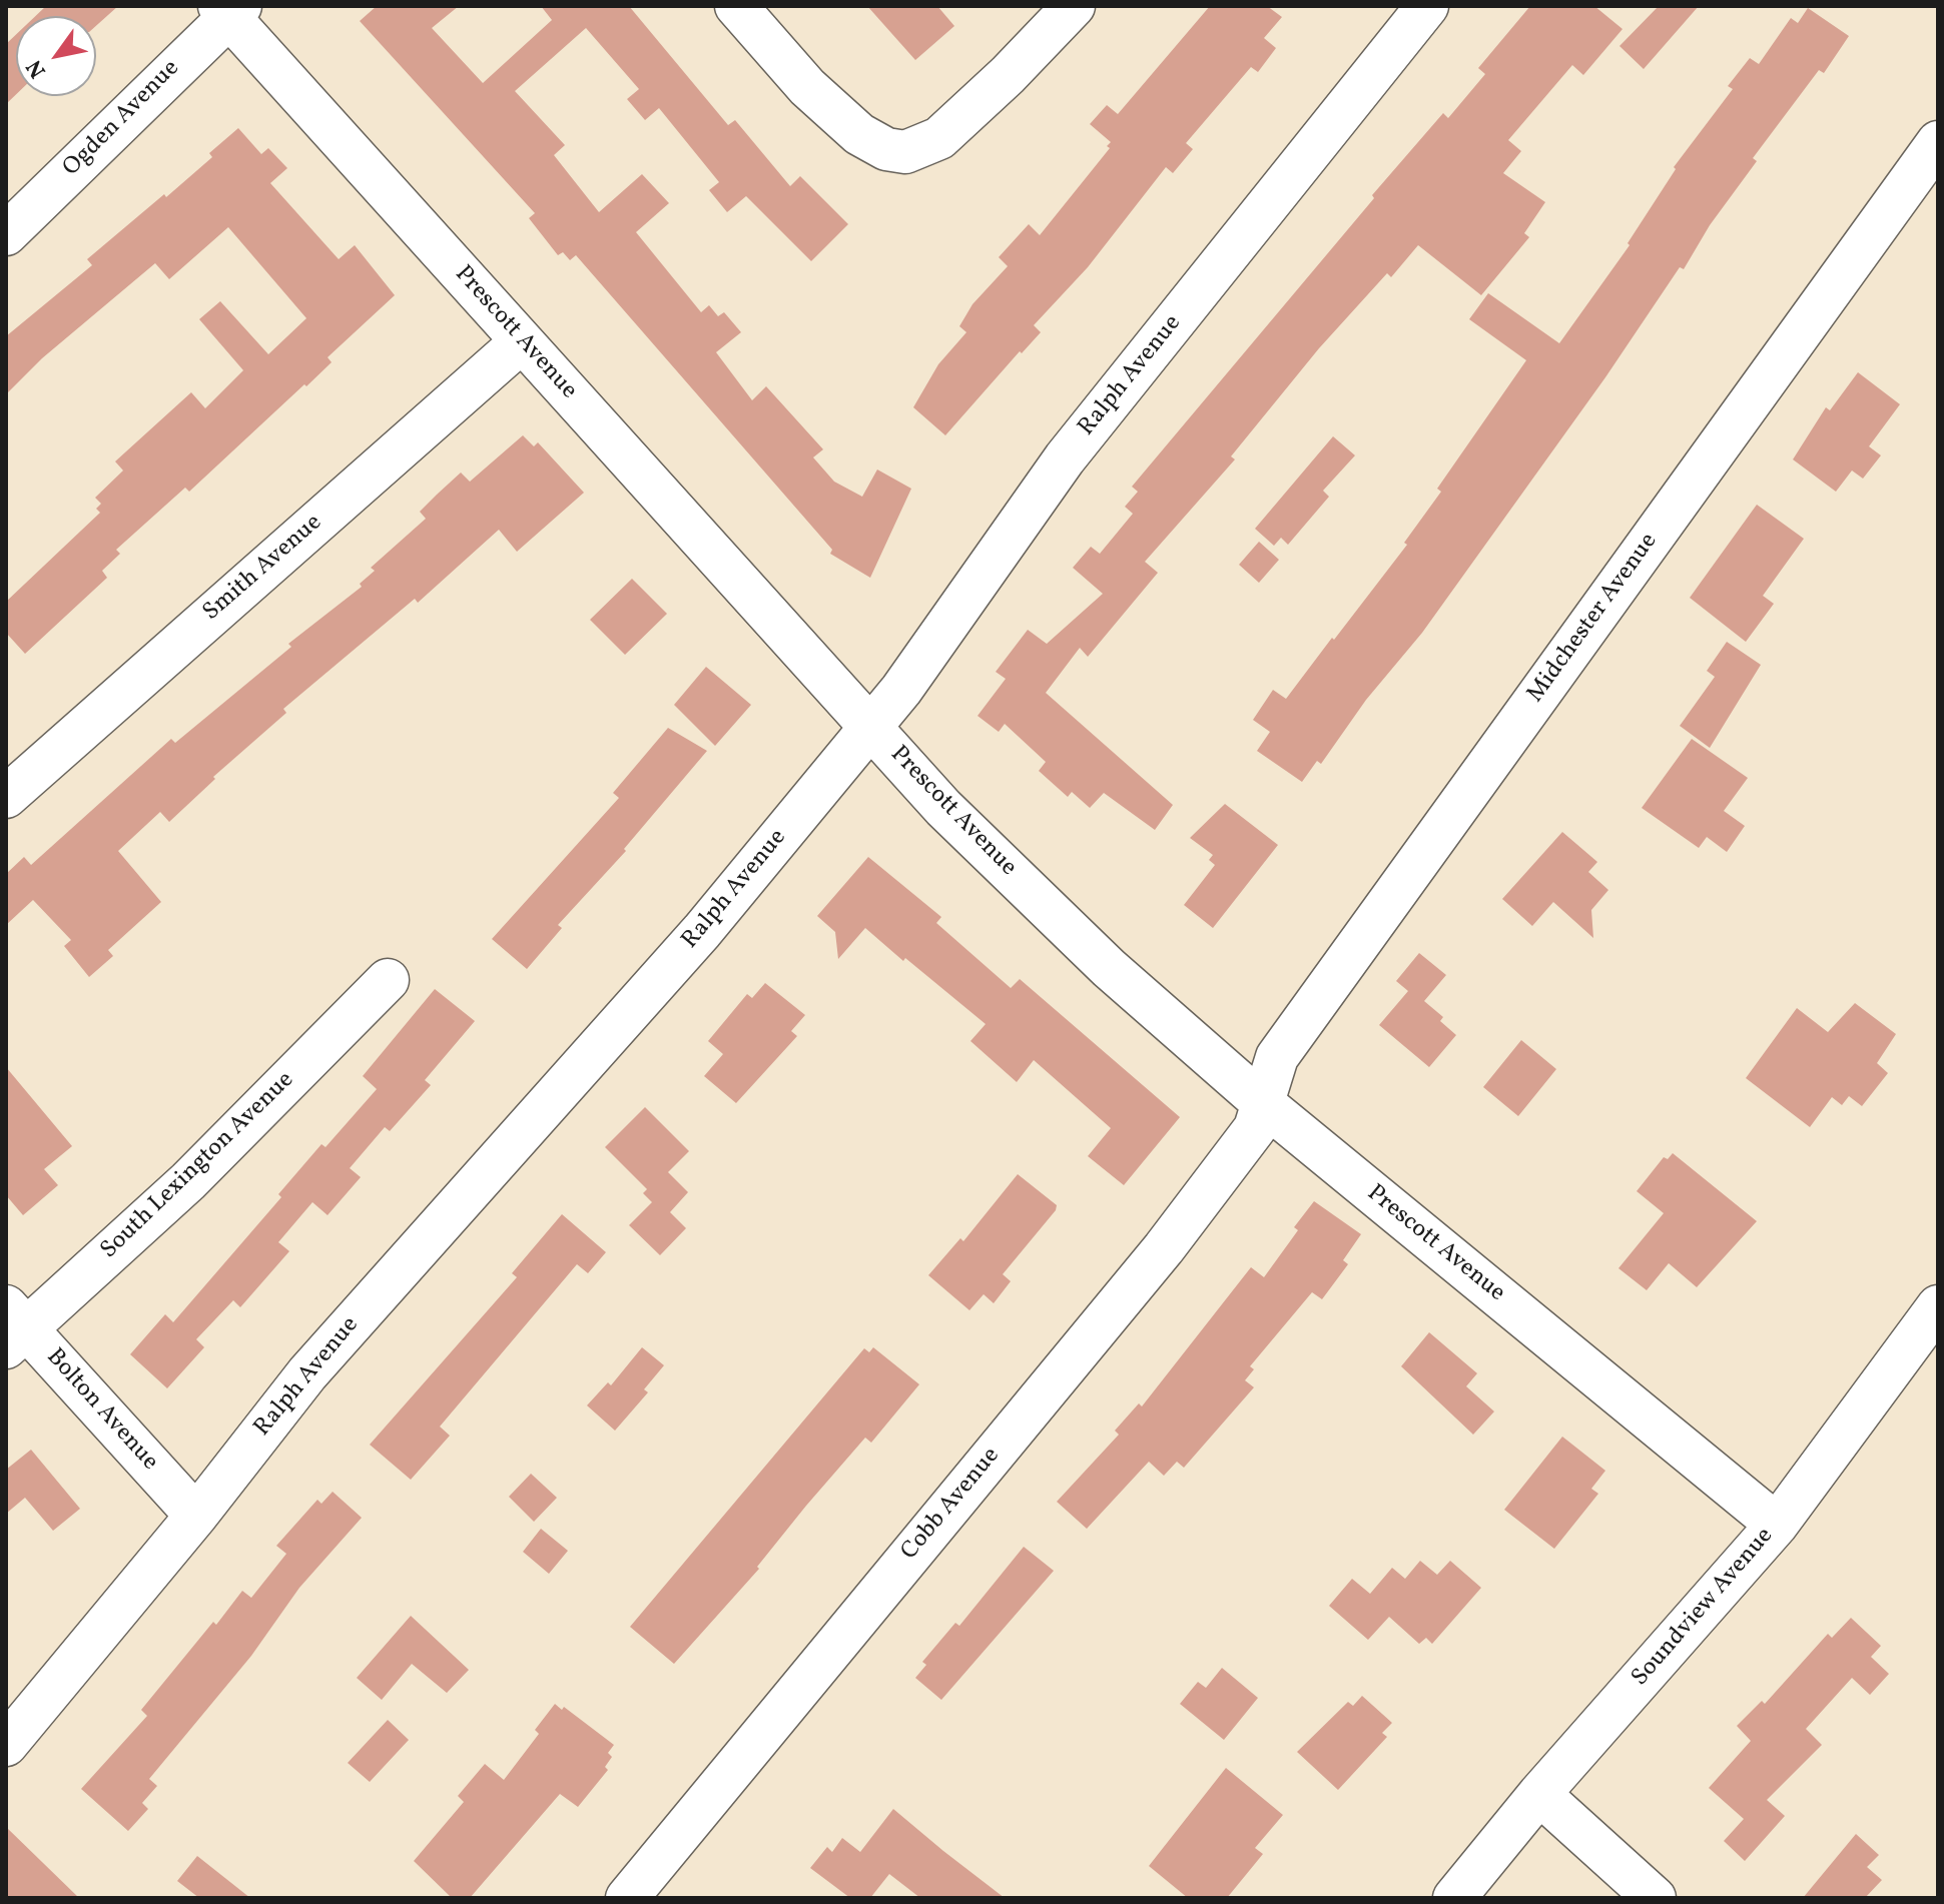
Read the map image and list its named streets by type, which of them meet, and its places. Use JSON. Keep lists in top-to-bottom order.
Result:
{
  "streets": {
    "street": [
      "Ogden Avenue",
      "Prescott Avenue",
      "Ralph Avenue",
      "Smith Avenue",
      "Midchester Avenue",
      "South Lexington Avenue",
      "Bolton Avenue",
      "Cobb Avenue",
      "Soundview Avenue"
    ]
  },
  "crossings": [
    ["Ogden Avenue", "Prescott Avenue"],
    ["Prescott Avenue", "Ralph Avenue"],
    ["Prescott Avenue", "Smith Avenue"],
    ["Prescott Avenue", "Midchester Avenue"],
    ["Prescott Avenue", "Cobb Avenue"],
    ["Prescott Avenue", "Soundview Avenue"],
    ["Ralph Avenue", "Bolton Avenue"],
    ["Midchester Avenue", "Cobb Avenue"],
    ["South Lexington Avenue", "Bolton Avenue"]
  ],
  "north": "bottom left"
}
